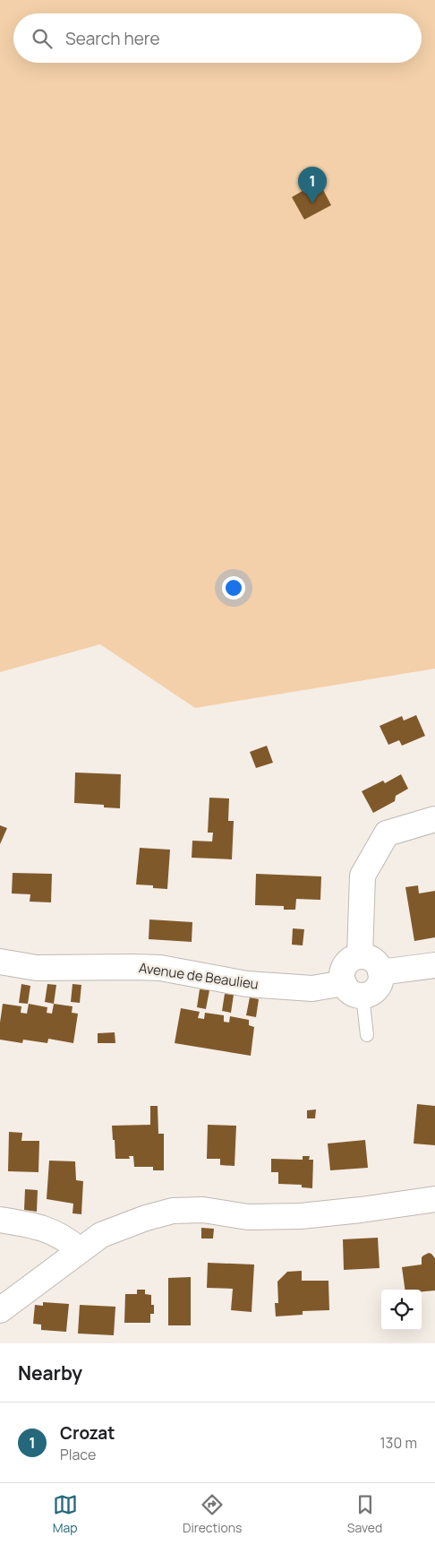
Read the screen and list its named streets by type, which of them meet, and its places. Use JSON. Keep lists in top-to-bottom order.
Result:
{
  "streets": {
    "street": ["Avenue de Beaulieu"]
  },
  "page": {
    "search": "Search here",
    "pins": "1",
    "heading": "Nearby",
    "list": [
      {
        "mark": "1",
        "name": "Crozat",
        "note": "Place",
        "value": "130 m"
      }
    ],
    "nav": ["Map", "Directions", "Saved"]
  }
}
